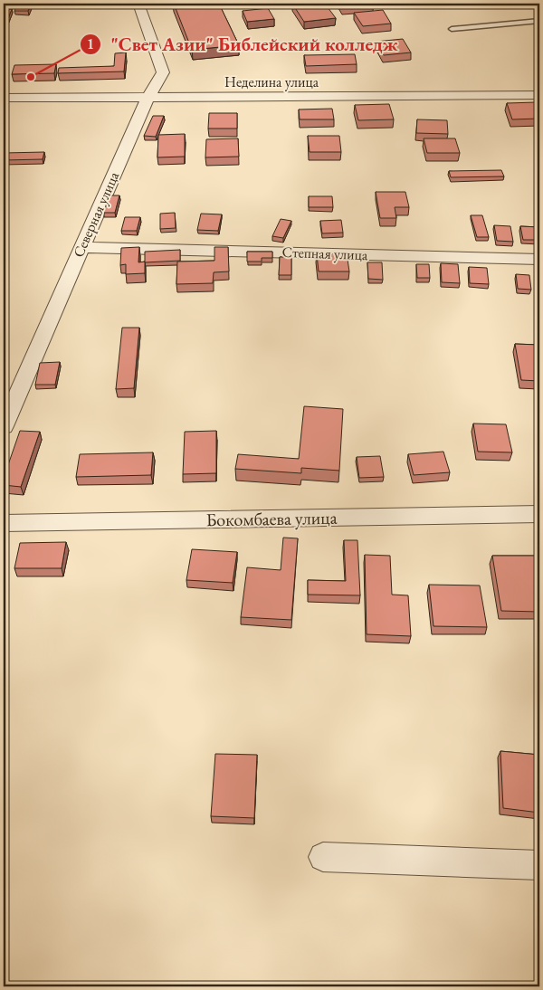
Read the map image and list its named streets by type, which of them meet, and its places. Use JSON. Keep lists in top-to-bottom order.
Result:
{
  "streets": {
    "street": [
      "Неделина улица",
      "Северная улица",
      "Степная улица",
      "Бокомбаева улица"
    ]
  },
  "crossings": [
    ["Неделина улица", "Северная улица"],
    ["Северная улица", "Степная улица"]
  ],
  "places": ["\"Свет Азии\" Библейский колледж"]
}
